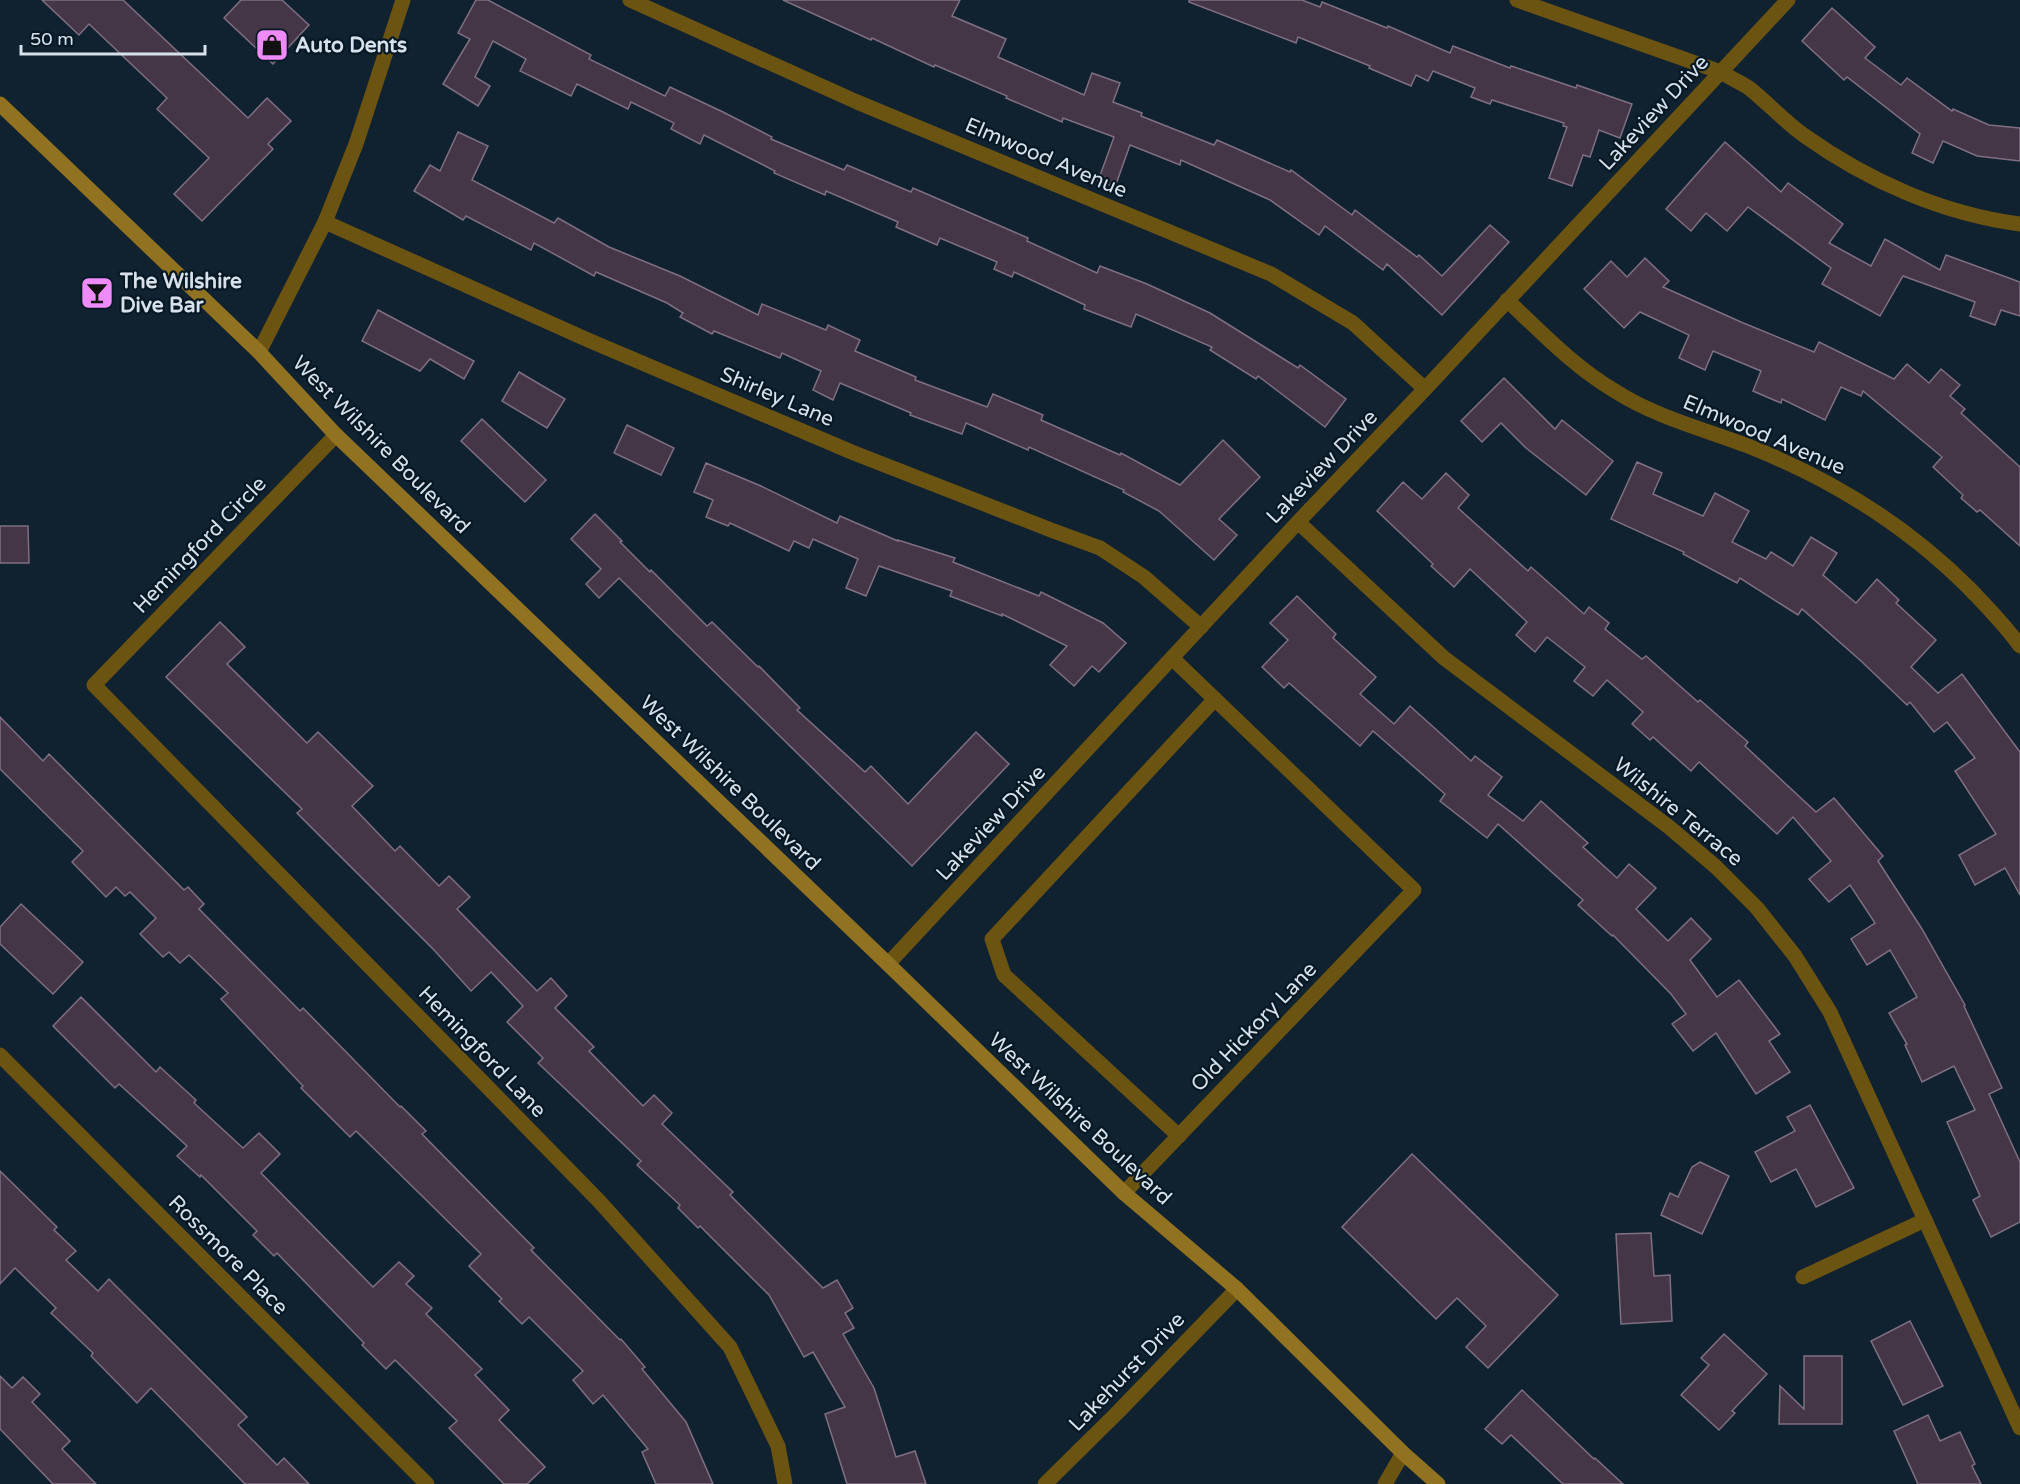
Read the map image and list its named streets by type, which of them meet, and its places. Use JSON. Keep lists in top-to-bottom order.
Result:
{
  "streets": {
    "street": [
      "Lakeview Drive",
      "Elmwood Avenue",
      "Shirley Lane",
      "West Wilshire Boulevard",
      "Hemingford Circle",
      "Wilshire Terrace",
      "Old Hickory Lane",
      "Hemingford Lane",
      "Rossmore Place",
      "Lakehurst Drive"
    ]
  },
  "crossings": [
    ["Lakeview Drive", "Elmwood Avenue"],
    ["Lakeview Drive", "Shirley Lane"],
    ["Lakeview Drive", "West Wilshire Boulevard"],
    ["Lakeview Drive", "Wilshire Terrace"],
    ["West Wilshire Boulevard", "Hemingford Circle"],
    ["West Wilshire Boulevard", "Old Hickory Lane"],
    ["West Wilshire Boulevard", "Lakehurst Drive"],
    ["Hemingford Circle", "Hemingford Lane"]
  ],
  "places": {
    "shop": ["Auto Dents"],
    "bar": ["The Wilshire Dive Bar"]
  },
  "scale_bar": "50 m"
}
